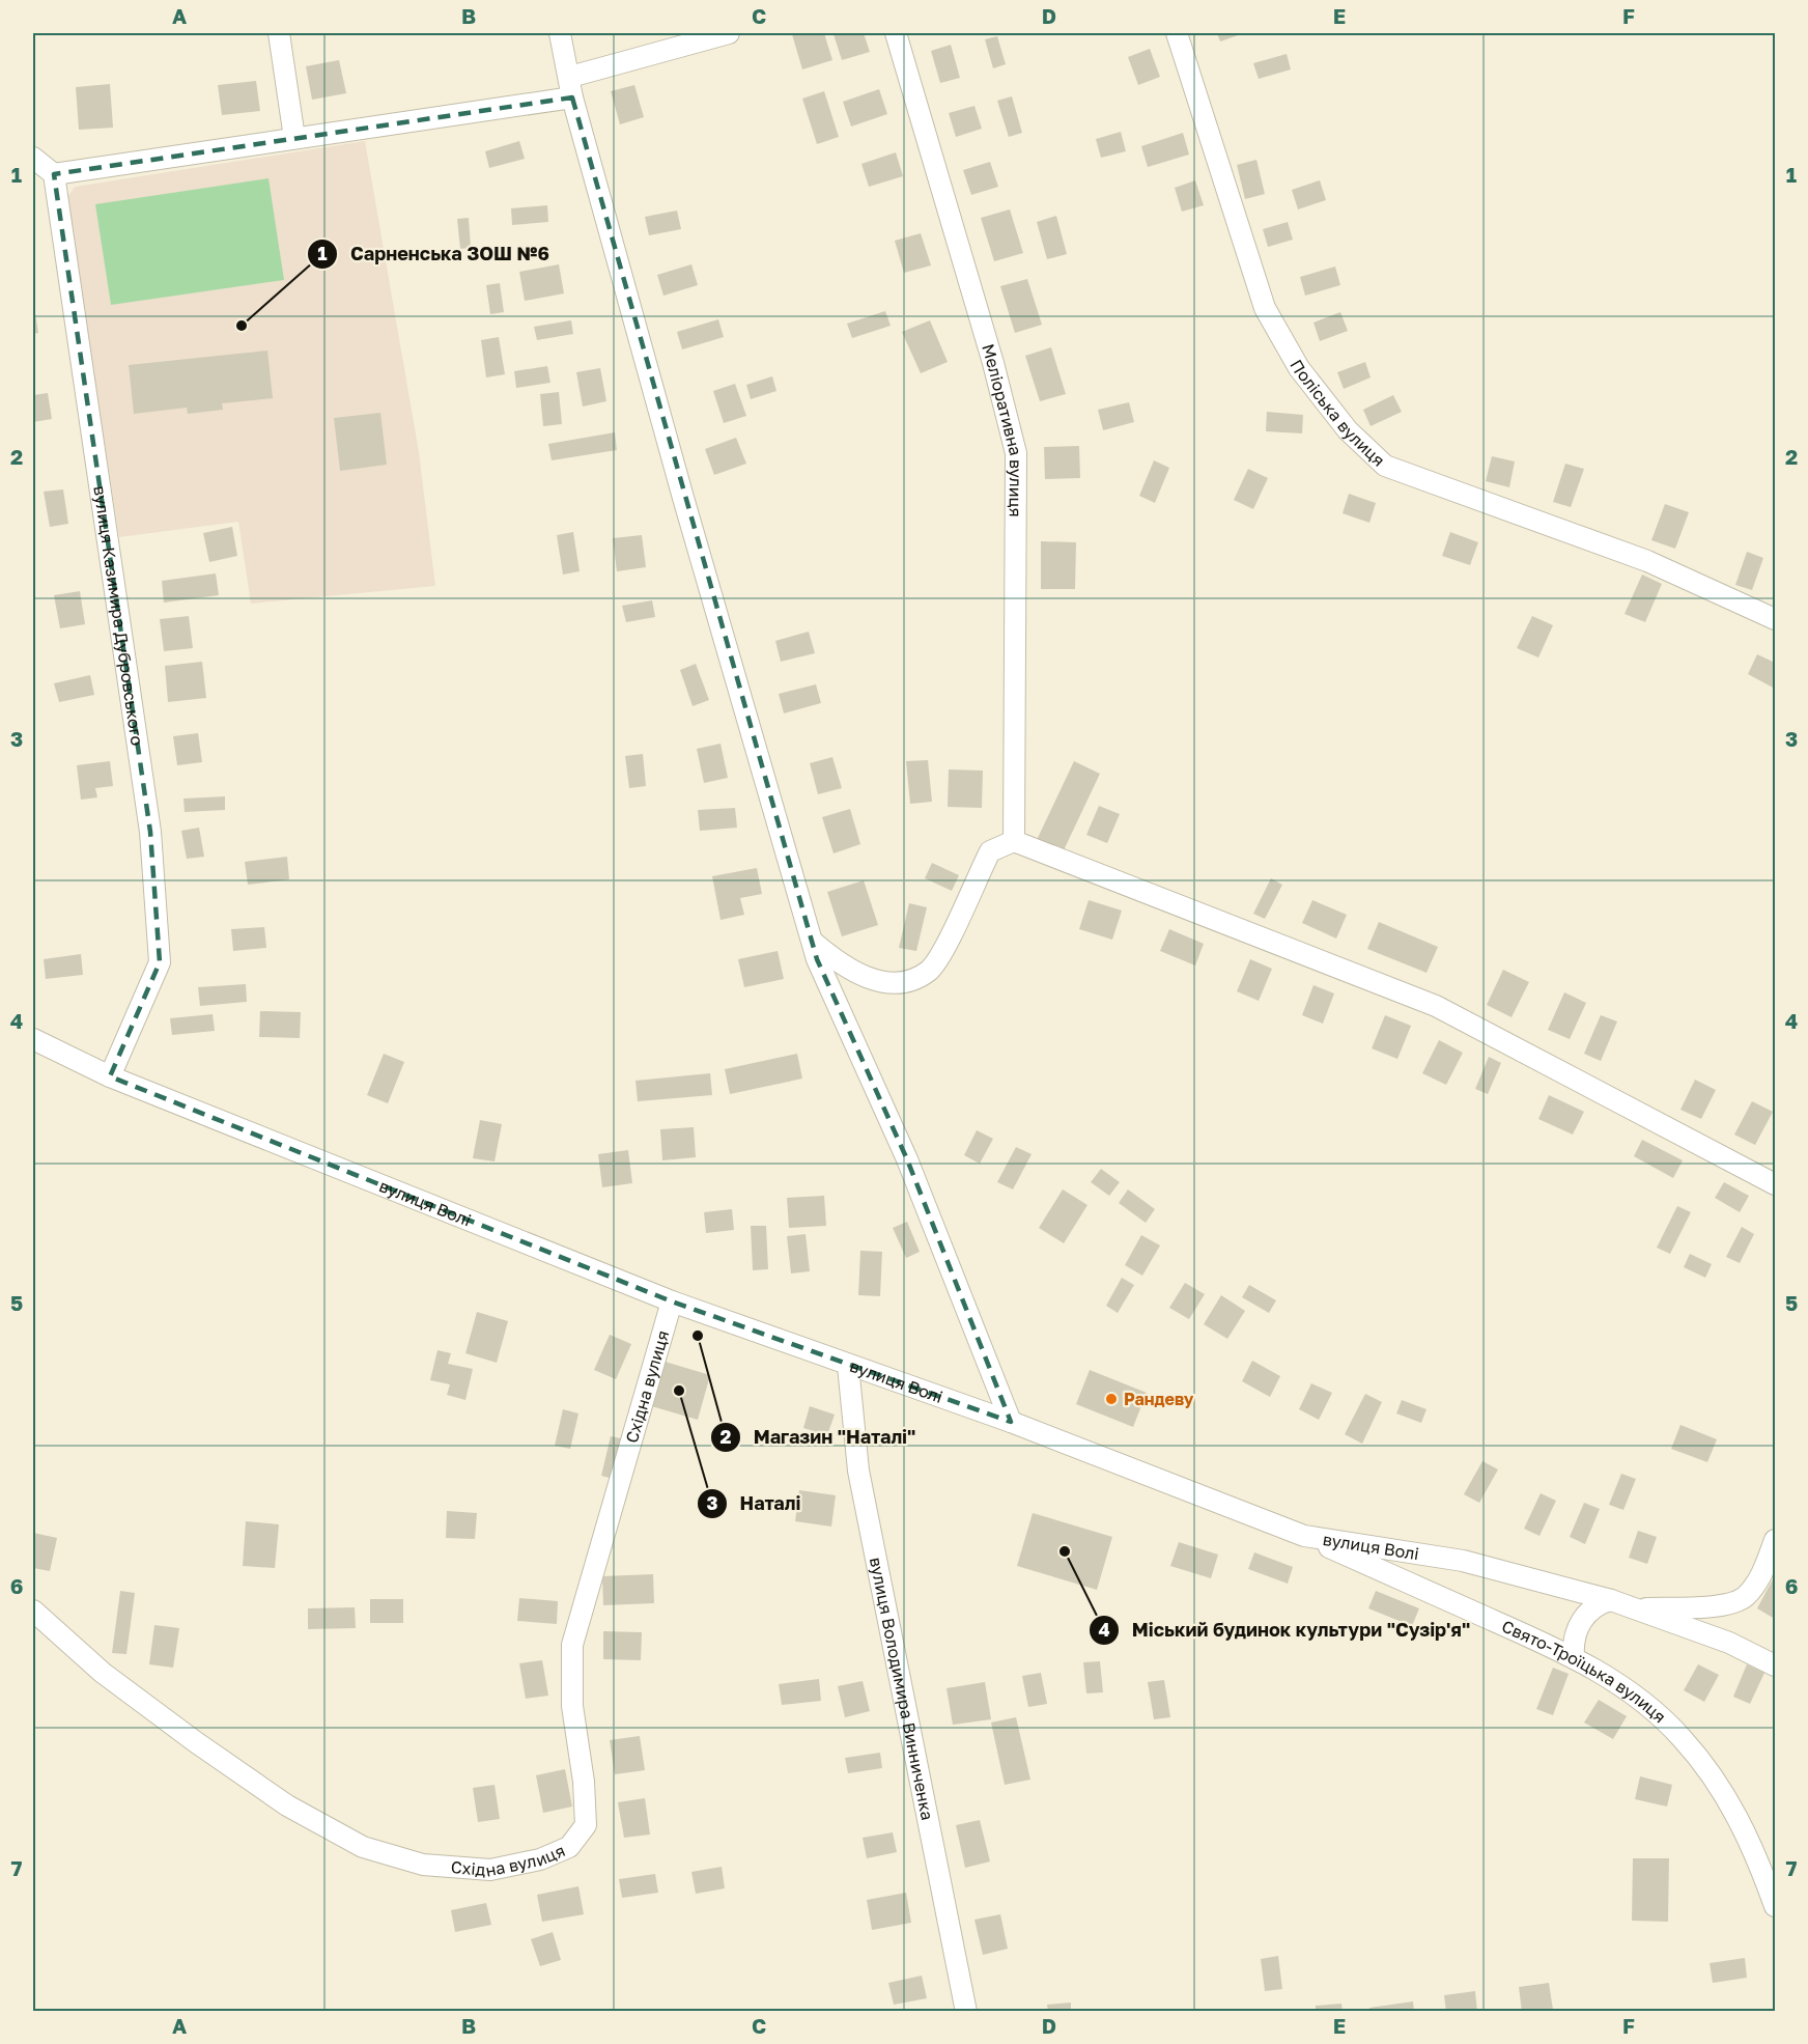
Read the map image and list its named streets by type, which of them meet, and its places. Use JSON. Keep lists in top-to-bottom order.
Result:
{
  "streets": {
    "street": [
      "Поліська вулиця",
      "Меліоративна вулиця",
      "вулиця Казимира Дубровського",
      "вулиця Волі",
      "Східна вулиця",
      "Свято-Троїцька вулиця",
      "вулиця Володимира Винниченка"
    ]
  },
  "crossings": [
    ["вулиця Казимира Дубровського", "вулиця Волі"],
    ["вулиця Волі", "Східна вулиця"],
    ["вулиця Волі", "Свято-Троїцька вулиця"],
    ["вулиця Волі", "вулиця Володимира Винниченка"]
  ],
  "places": [
    "Сарненська ЗОШ №6",
    "Магазин \"Наталі\"",
    "Наталі",
    "Рандеву",
    "Міський будинок культури \"Сузір'я\""
  ],
  "grid": {
    "columns": [
      "A",
      "B",
      "C",
      "D",
      "E",
      "F"
    ],
    "rows": [
      "1",
      "2",
      "3",
      "4",
      "5",
      "6",
      "7"
    ]
  }
}
